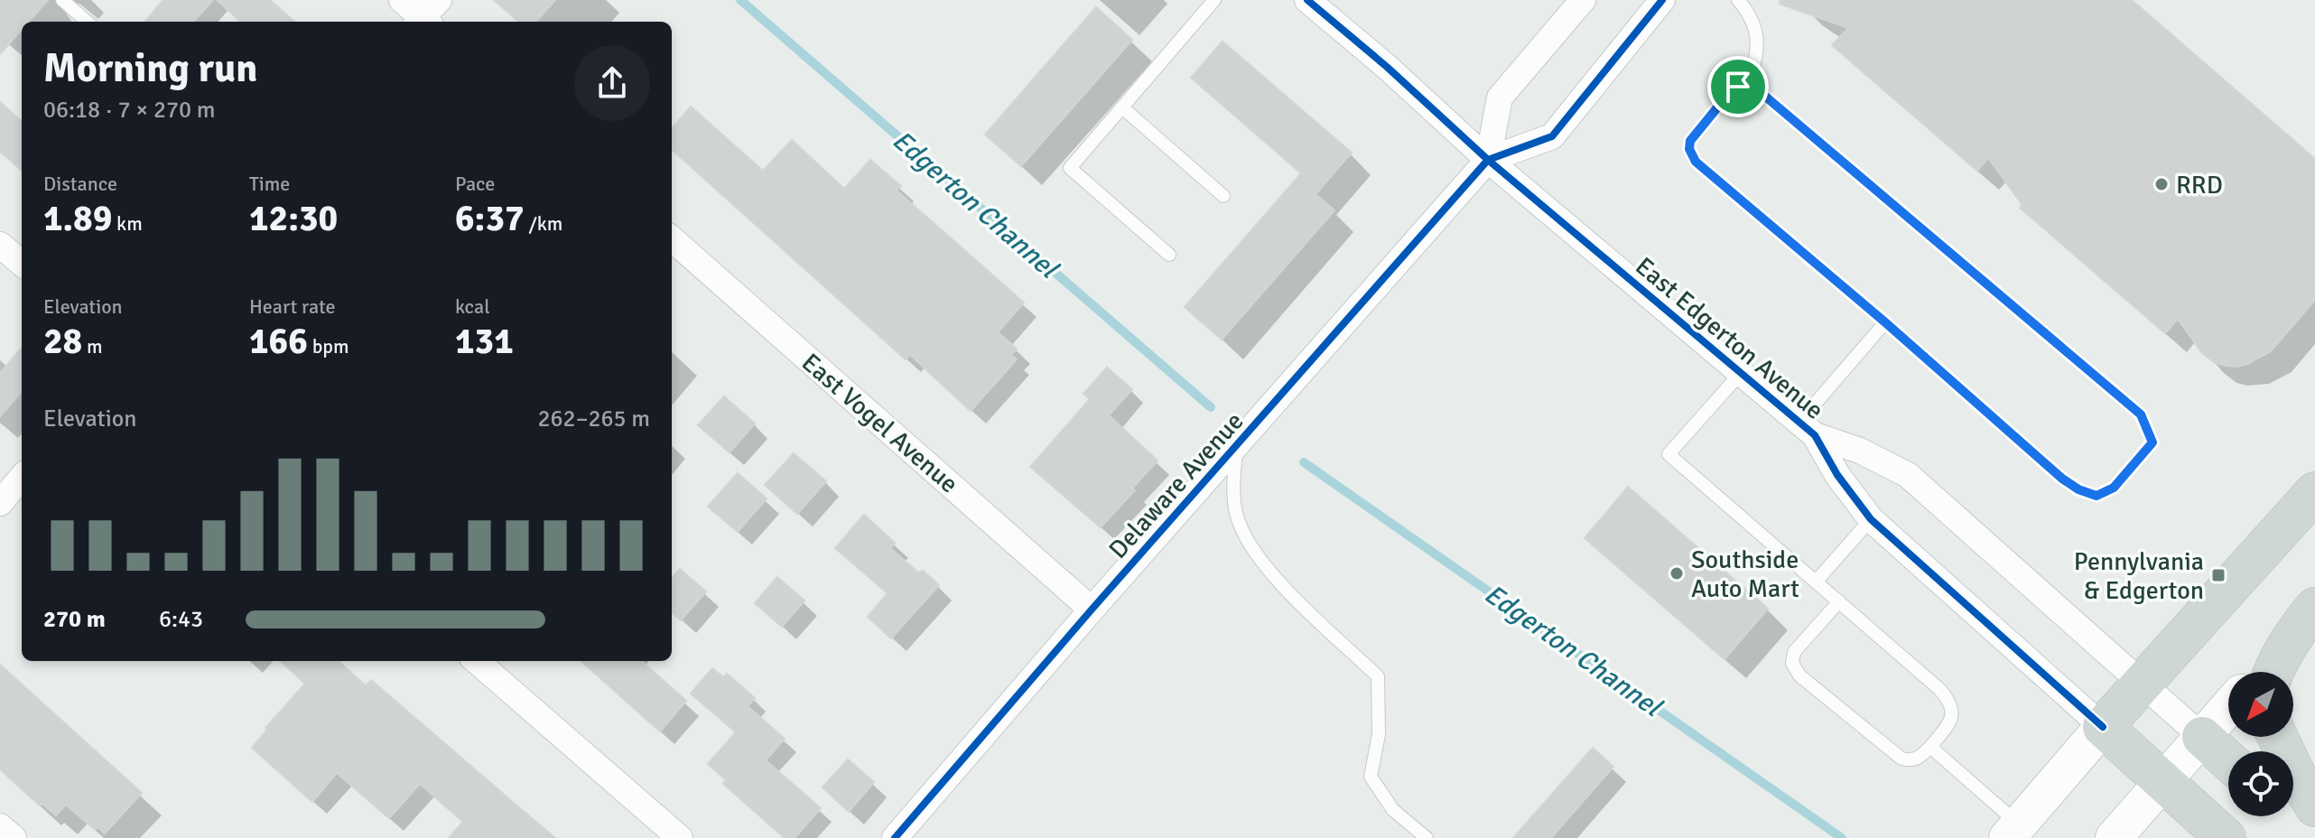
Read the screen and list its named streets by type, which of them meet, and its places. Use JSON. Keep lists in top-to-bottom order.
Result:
{
  "streets": {
    "street": ["East Edgerton Avenue", "East Vogel Avenue", "Delaware Avenue"]
  },
  "crossings": [
    ["East Edgerton Avenue", "Delaware Avenue"],
    ["East Vogel Avenue", "Delaware Avenue"]
  ],
  "water": ["Edgerton Channel"],
  "places": {
    "other": ["RRD", "Southside Auto Mart"],
    "transit": ["Pennylvania & Edgerton"]
  },
  "north": "bottom left",
  "page": {
    "heading": ["Morning run", "06:18 · 7 × 270 m"],
    "stats": [
      ["Distance", "1.89 km"],
      ["Time", "12:30"],
      ["Pace", "6:37 /km"],
      ["Elevation", "28 m"],
      ["Heart rate", "166 bpm"],
      ["kcal", "131"]
    ],
    "chart": ["Elevation", "262–265 m"],
    "list": [
      {
        "name": "270 m",
        "note": "6:43"
      }
    ]
  }
}
